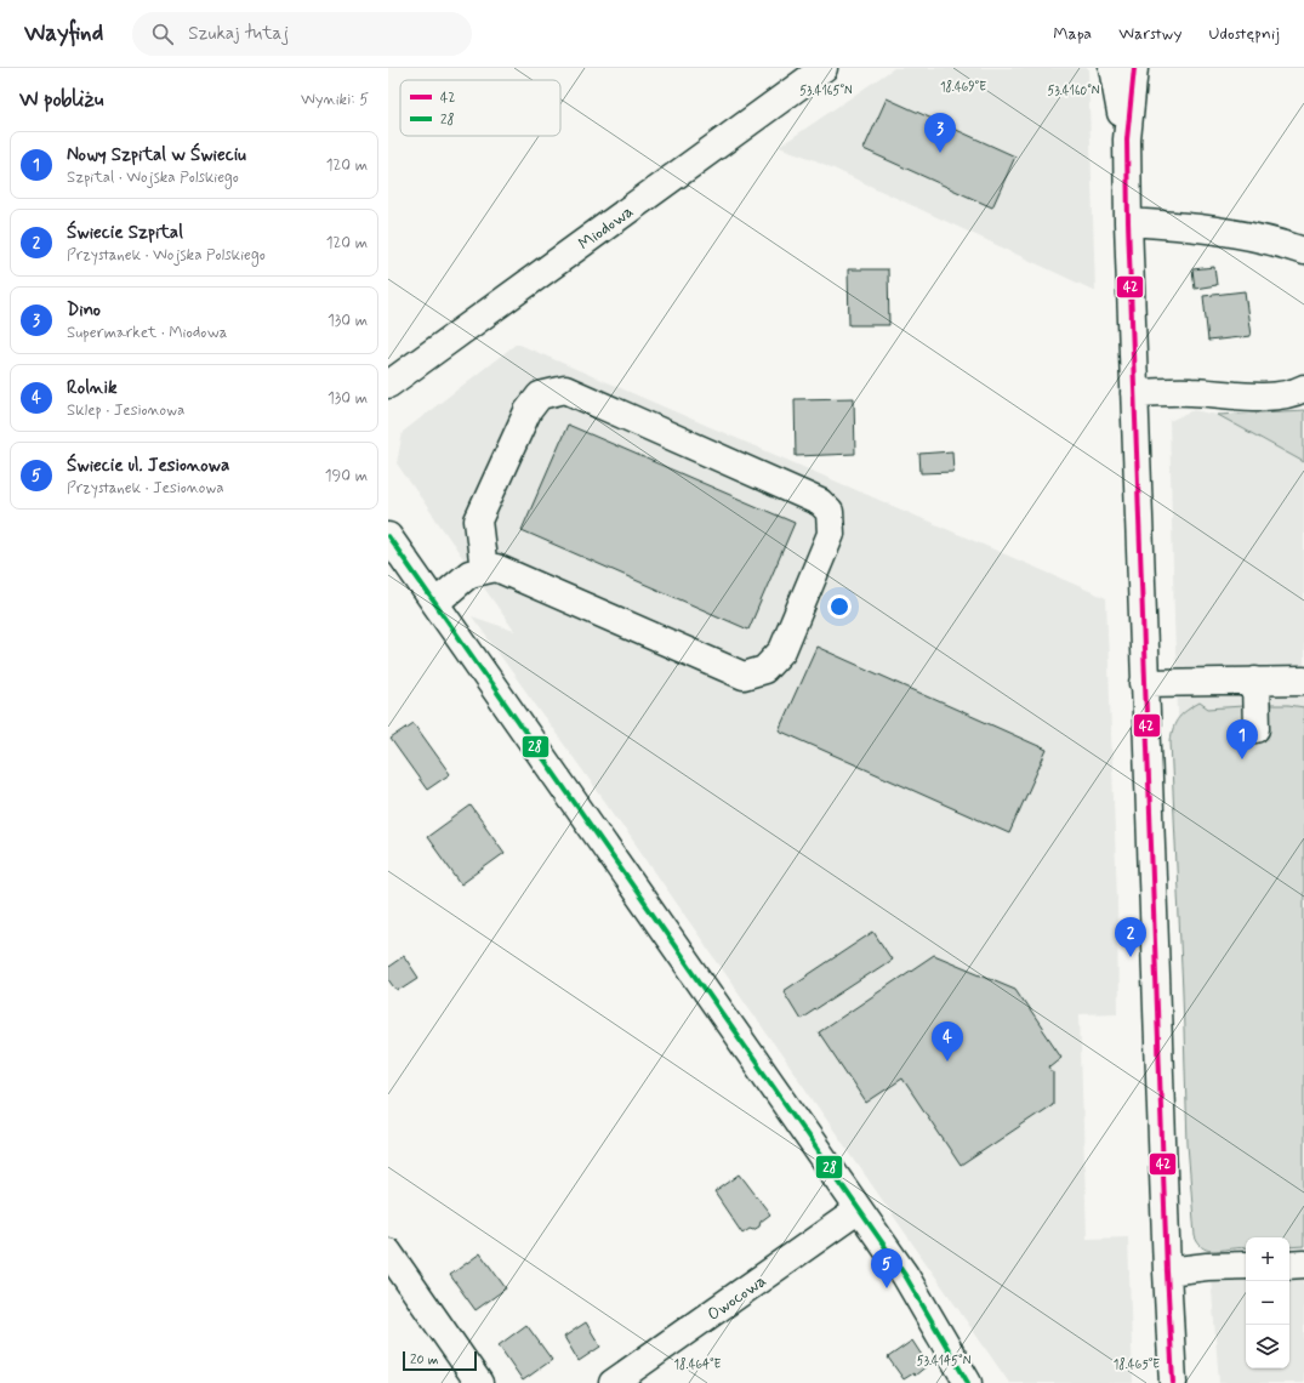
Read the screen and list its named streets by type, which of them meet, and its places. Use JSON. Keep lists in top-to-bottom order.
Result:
{
  "streets": {
    "street": ["Miodowa", "Owocowa"]
  },
  "lines": ["transit line 42", "transit line 28"],
  "legend": ["42", "28"],
  "scale_bar": "20 m",
  "page": {
    "header": "Wayfind",
    "search": "Szukaj tutaj",
    "nav": ["Mapa", "Warstwy", "Udostępnij"],
    "heading": ["W pobliżu", "Wyniki: 5"],
    "pins": [
      "3",
      "1",
      "2",
      "4",
      "5"
    ],
    "list": [
      {
        "mark": "1",
        "name": "Nowy Szpital w Świeciu",
        "note": "Szpital · Wojska Polskiego",
        "value": "120 m"
      },
      {
        "mark": "2",
        "name": "Świecie Szpital",
        "note": "Przystanek · Wojska Polskiego",
        "value": "120 m"
      },
      {
        "mark": "3",
        "name": "Dino",
        "note": "Supermarket · Miodowa",
        "value": "130 m"
      },
      {
        "mark": "4",
        "name": "Rolnik",
        "note": "Sklep · Jesionowa",
        "value": "130 m"
      },
      {
        "mark": "5",
        "name": "Świecie ul. Jesionowa",
        "note": "Przystanek · Jesionowa",
        "value": "190 m"
      }
    ],
    "map_buttons": ["+", "−"],
    "scale": "20 m"
  },
  "coordinates": [
    "18.469°E",
    "53.4165°N",
    "53.4160°N",
    "53.4145°N",
    "18.464°E",
    "18.465°E"
  ]
}
